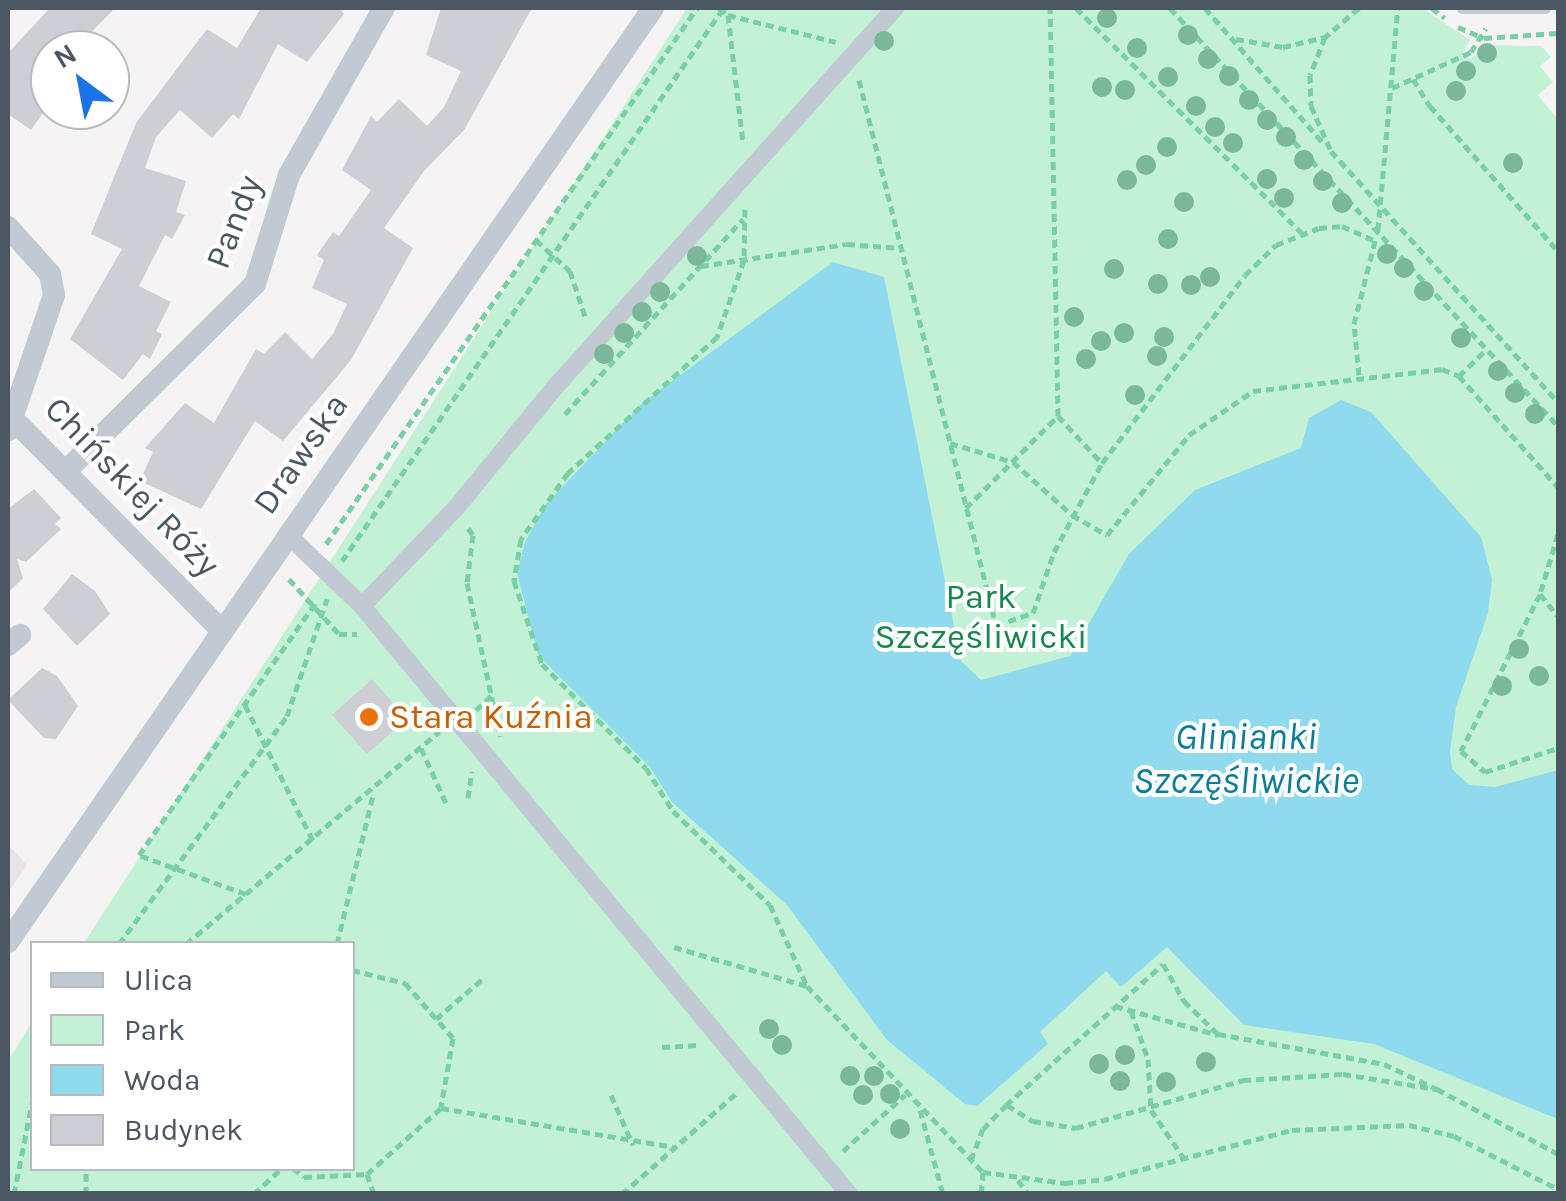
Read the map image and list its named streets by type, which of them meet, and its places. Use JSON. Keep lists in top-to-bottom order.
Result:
{
  "streets": {
    "street": ["Pandy", "Drawska", "Chińskiej Róży"]
  },
  "crossings": [
    ["Pandy", "Chińskiej Róży"],
    ["Drawska", "Chińskiej Róży"]
  ],
  "water": ["Glinianki Szczęśliwickie"],
  "parks": ["Park Szczęśliwicki"],
  "places": ["Stara Kuźnia"],
  "legend": [
    "Ulica",
    "Park",
    "Woda",
    "Budynek"
  ],
  "north": "top left"
}
